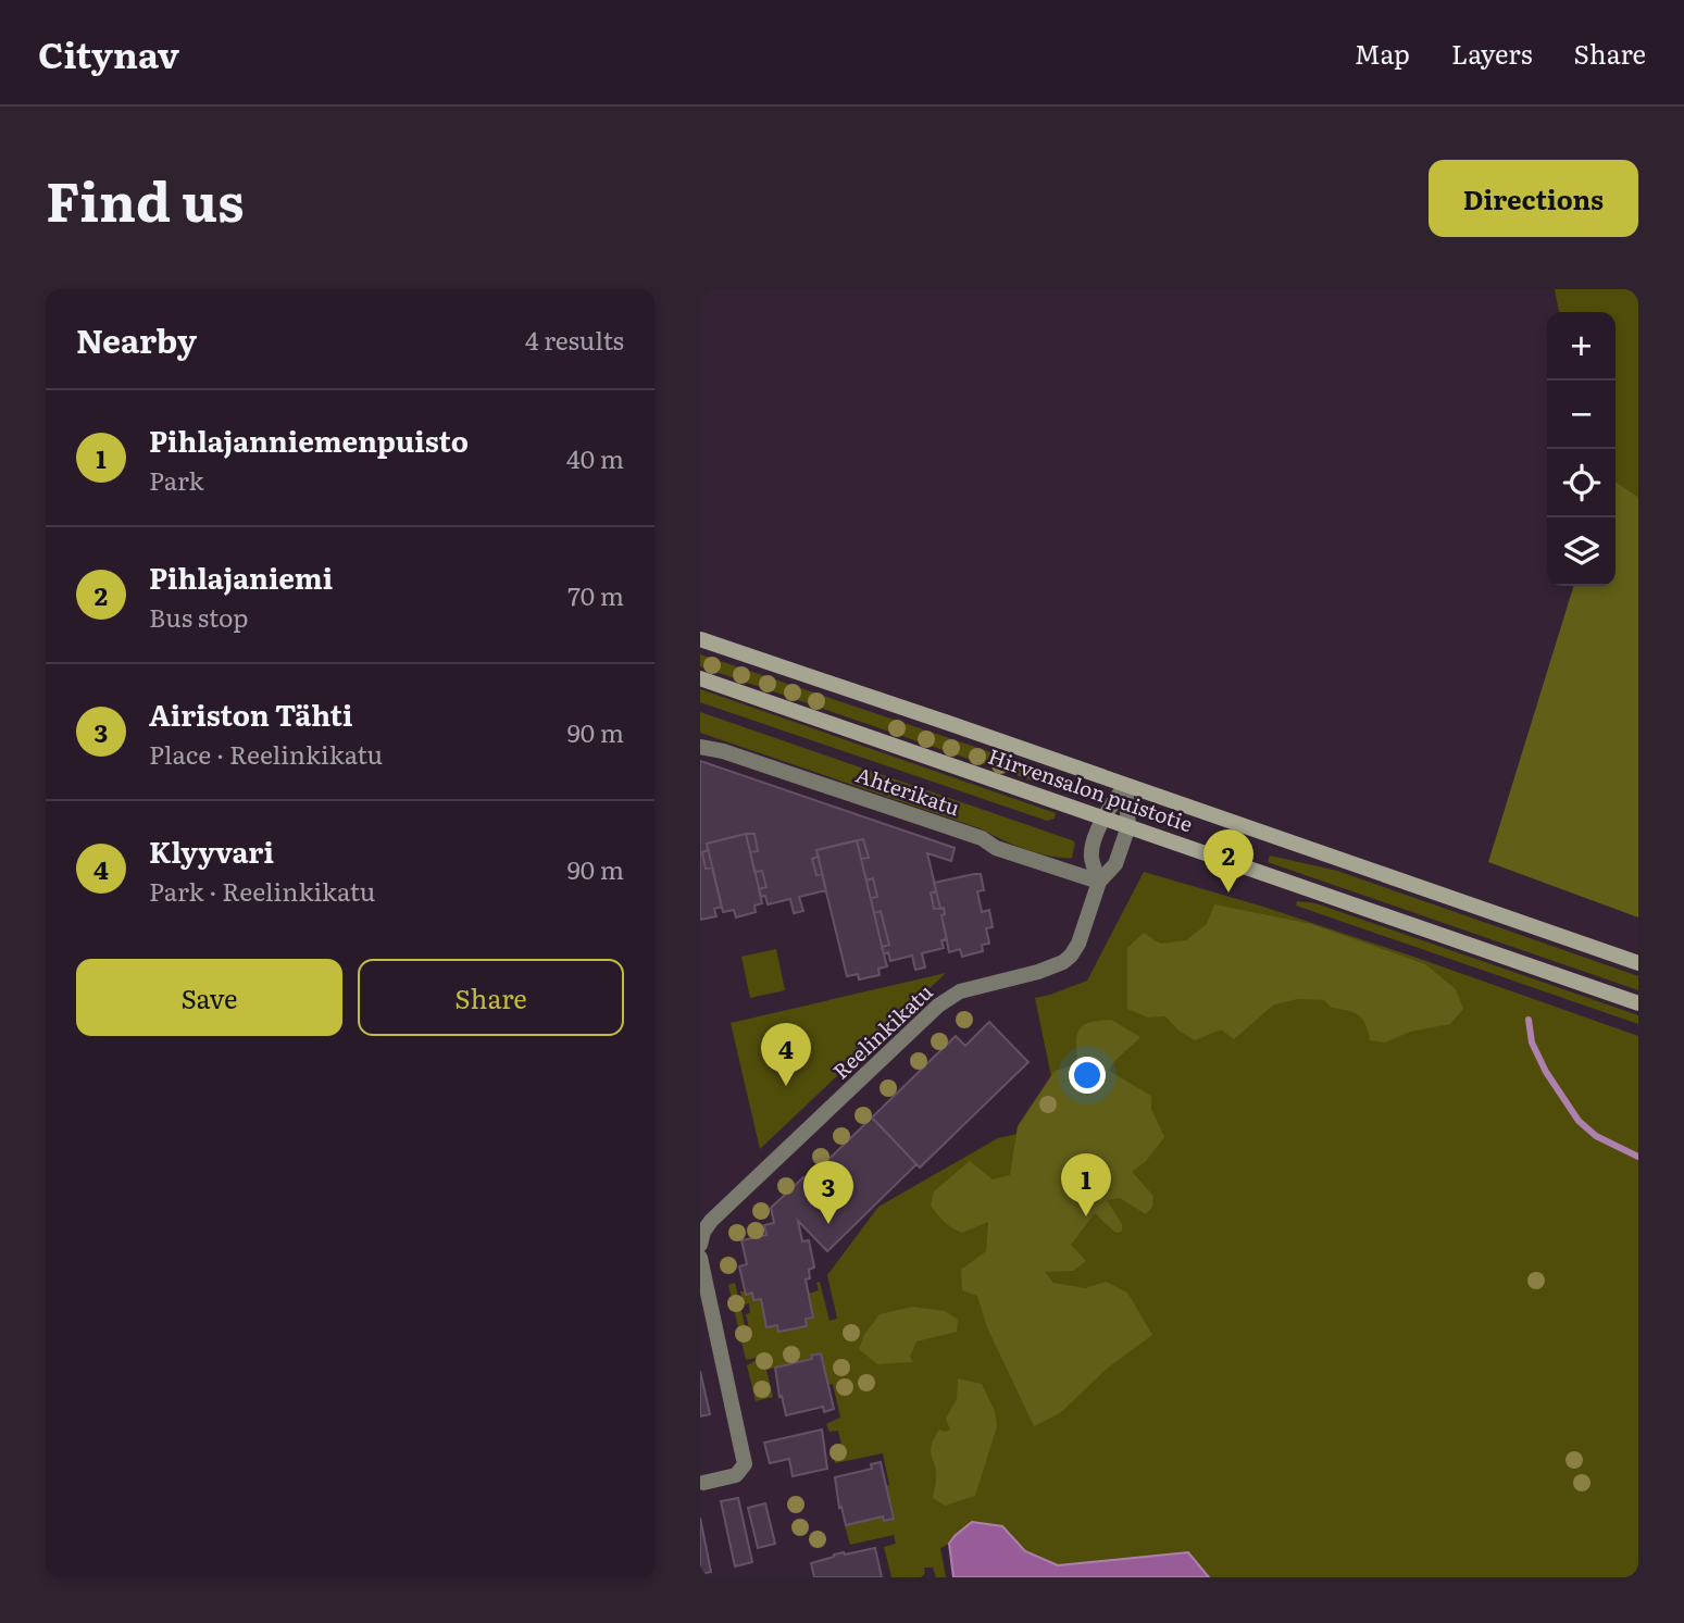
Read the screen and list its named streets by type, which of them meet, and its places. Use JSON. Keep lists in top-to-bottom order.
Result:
{
  "streets": {
    "main road": ["Hirvensalon puistotie"],
    "street": ["Ahterikatu", "Reelinkikatu"]
  },
  "crossings": [
    ["Hirvensalon puistotie", "Reelinkikatu"],
    ["Ahterikatu", "Reelinkikatu"]
  ],
  "page": {
    "header": "Citynav",
    "nav": ["Map", "Layers", "Share"],
    "title": "Find us",
    "buttons": [
      "Directions",
      ["Save", "Share"]
    ],
    "heading": ["Nearby", "4 results"],
    "map_buttons": ["+", "−"],
    "list": [
      {
        "mark": "1",
        "name": "Pihlajanniemenpuisto",
        "note": "Park",
        "value": "40 m"
      },
      {
        "mark": "2",
        "name": "Pihlajaniemi",
        "note": "Bus stop",
        "value": "70 m"
      },
      {
        "mark": "3",
        "name": "Airiston Tähti",
        "note": "Place · Reelinkikatu",
        "value": "90 m"
      },
      {
        "mark": "4",
        "name": "Klyyvari",
        "note": "Park · Reelinkikatu",
        "value": "90 m"
      }
    ],
    "pins": [
      "2",
      "4",
      "1",
      "3"
    ]
  }
}
